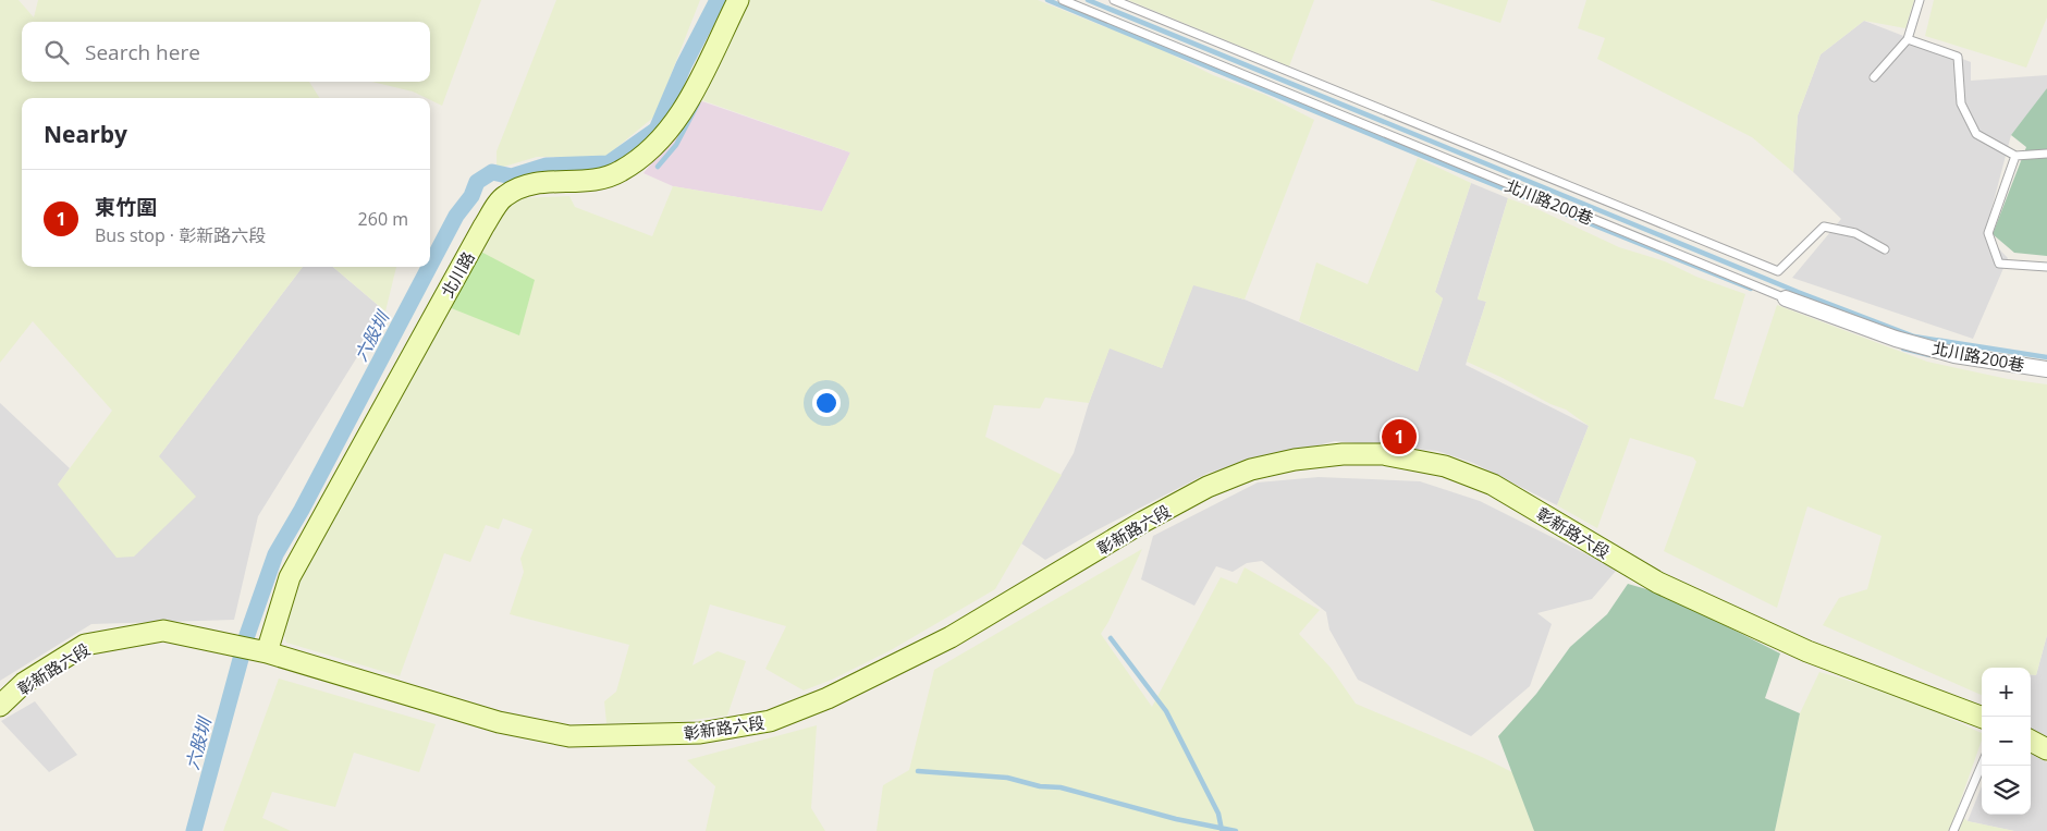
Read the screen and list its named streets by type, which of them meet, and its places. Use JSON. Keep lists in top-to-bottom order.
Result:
{
  "streets": {
    "street": ["北川路200巷", "北川路", "彰新路六段"]
  },
  "crossings": [
    ["北川路", "彰新路六段"]
  ],
  "water": ["六股圳"],
  "page": {
    "search": "Search here",
    "heading": "Nearby",
    "list": [
      {
        "mark": "1",
        "name": "東竹圍",
        "note": "Bus stop · 彰新路六段",
        "value": "260 m"
      }
    ],
    "pins": "1",
    "map_buttons": ["+", "−"]
  }
}
